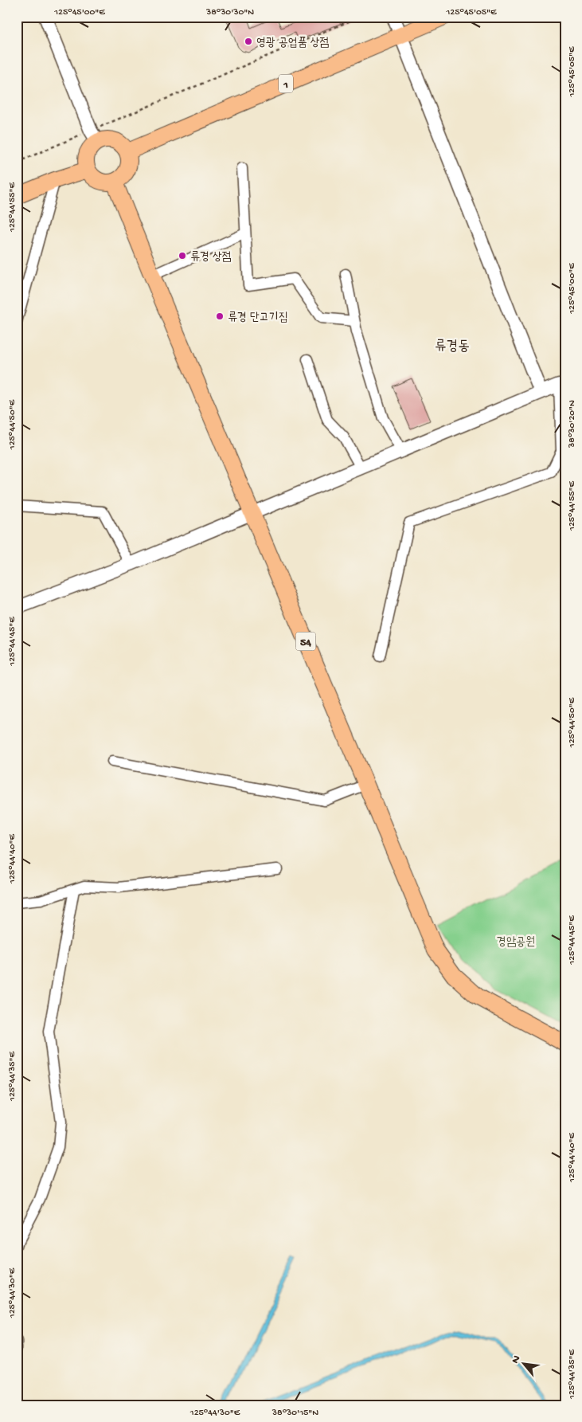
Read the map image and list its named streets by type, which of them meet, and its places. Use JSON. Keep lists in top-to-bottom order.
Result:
{
  "streets": {
    "main road": ["1", "54"]
  },
  "crossings": [
    ["1", "54"]
  ],
  "districts": ["류경동"],
  "parks": ["경암공원"],
  "places": ["영광 공업품 상점", "류경 상점", "류경 단고기집"],
  "north": "top left",
  "coordinates": [
    "125°45'00\"E",
    "38°30'30\"N",
    "125°45'05\"E",
    "125°44'55\"E",
    "38°30'20\"N",
    "125°44'50\"E",
    "125°44'45\"E",
    "125°44'40\"E",
    "125°44'35\"E",
    "125°44'30\"E",
    "38°30'15\"N"
  ]
}
